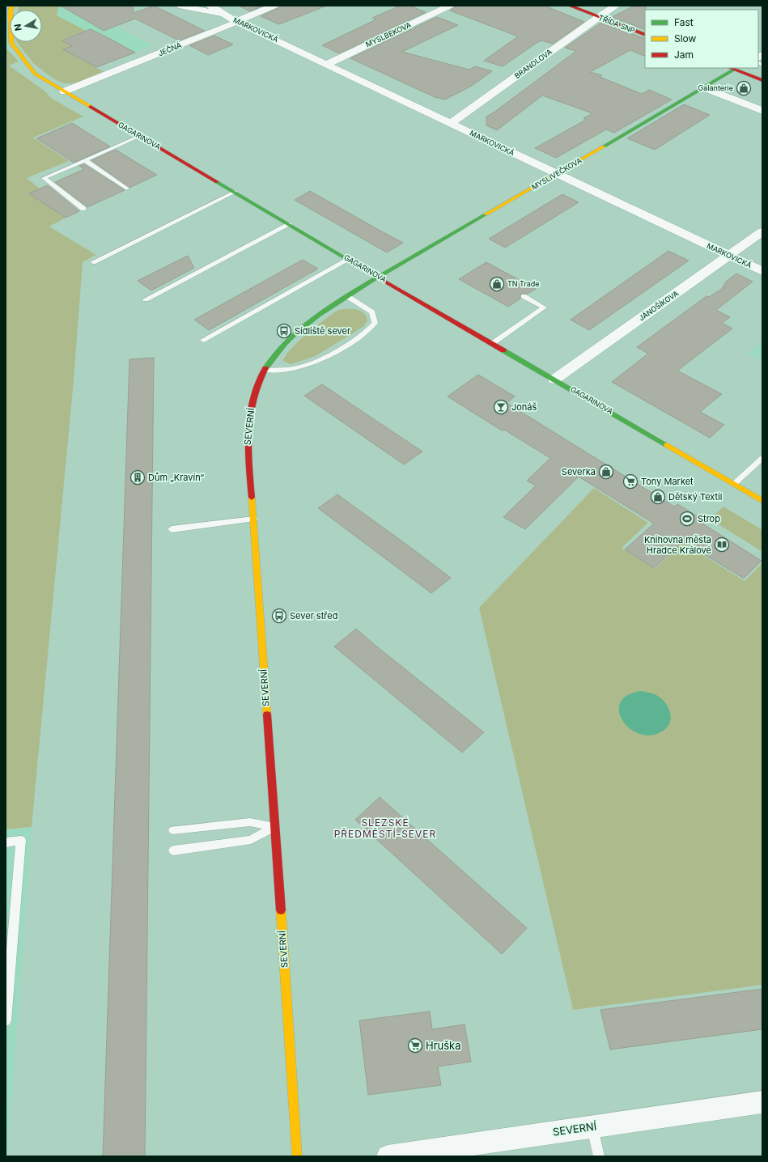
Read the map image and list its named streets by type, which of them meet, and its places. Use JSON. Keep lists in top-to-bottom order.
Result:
{
  "streets": {
    "street": [
      "TŘÍDA SNP",
      "MARKOVICKÁ",
      "MYSLBEKOVA",
      "JEČNÁ",
      "BRANDLOVA",
      "GAGARINOVA",
      "MYSLIVEČKOVA",
      "JÁNOŠÍKOVA",
      "SEVERNÍ"
    ]
  },
  "crossings": [
    ["TŘÍDA SNP", "BRANDLOVA"],
    ["MARKOVICKÁ", "MYSLBEKOVA"],
    ["MARKOVICKÁ", "JEČNÁ"],
    ["MARKOVICKÁ", "BRANDLOVA"],
    ["MARKOVICKÁ", "MYSLIVEČKOVA"],
    ["MARKOVICKÁ", "JÁNOŠÍKOVA"],
    ["JEČNÁ", "GAGARINOVA"],
    ["GAGARINOVA", "MYSLIVEČKOVA"],
    ["GAGARINOVA", "JÁNOŠÍKOVA"],
    ["GAGARINOVA", "SEVERNÍ"],
    ["MYSLIVEČKOVA", "SEVERNÍ"]
  ],
  "districts": ["SLEZSKÉ PŘEDMĚSTÍ-SEVER"],
  "places": {
    "shop": [
      "Galanterie",
      "TN Trade",
      "Severka",
      "Dětský Textil"
    ],
    "bus stop": ["Sídliště sever", "Sever střed"],
    "bar": ["Jonáš"],
    "building": ["Dům „Kravín“"],
    "supermarket": ["Tony Market", "Hruška"],
    "sports": ["Strop"],
    "library": ["Knihovna města Hradce Králové"]
  },
  "legend": ["Fast", "Slow", "Jam"],
  "north": "left"
}
